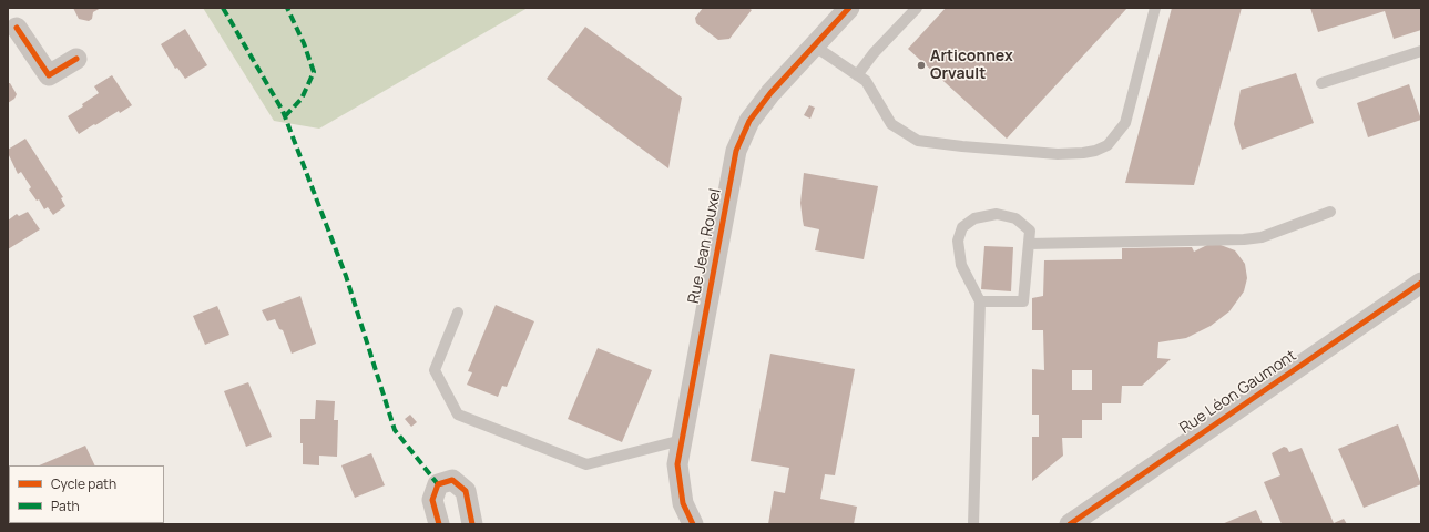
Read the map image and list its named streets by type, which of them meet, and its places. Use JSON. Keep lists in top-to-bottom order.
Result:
{
  "streets": {
    "street": ["Rue Jean Rouxel", "Rue Léon Gaumont"]
  },
  "places": ["Articonnex Orvault"],
  "legend": ["Cycle path", "Path"]
}
